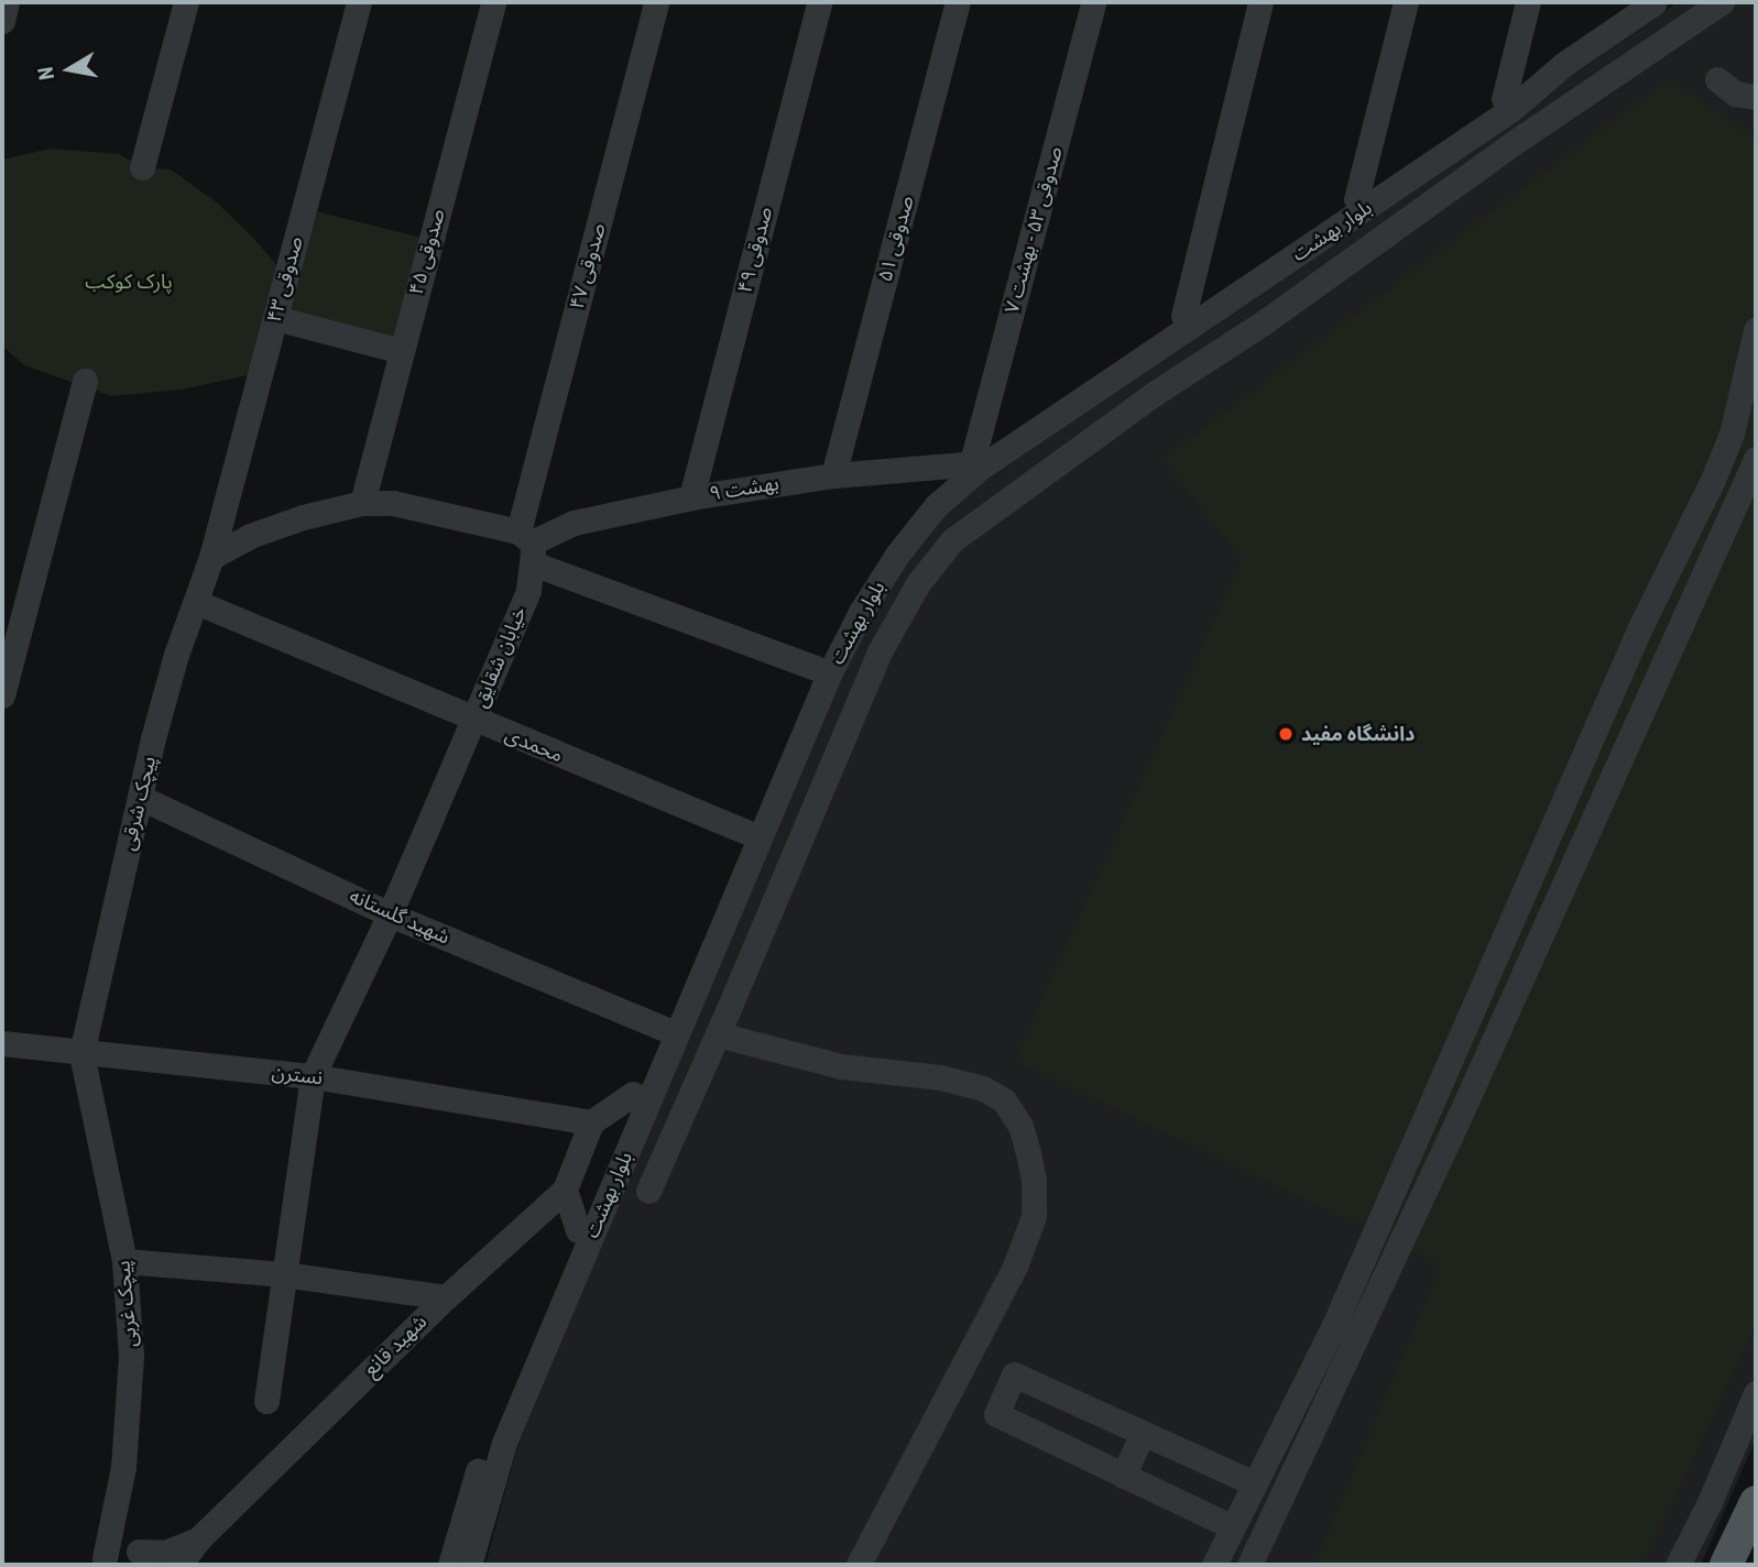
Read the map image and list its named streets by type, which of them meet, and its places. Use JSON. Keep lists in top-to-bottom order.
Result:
{
  "streets": {
    "street": [
      "صدوقی ۵۳ - بهشت ۷",
      "بلوار بهشت",
      "صدوقی ۵۱",
      "صدوقی ۴۹",
      "صدوقی ۴۵",
      "صدوقی ۴۷",
      "صدوقی ۴۳",
      "بهشت ۹",
      "خیابان شقایق",
      "محمدی",
      "پیچک شرقی",
      "شهید گلستانه",
      "نسترن",
      "پیچک غربی",
      "شهید قانع"
    ]
  },
  "crossings": [
    ["صدوقی ۵۳ - بهشت ۷", "بلوار بهشت"],
    ["صدوقی ۵۳ - بهشت ۷", "بهشت ۹"],
    ["بلوار بهشت", "بهشت ۹"],
    ["بلوار بهشت", "محمدی"],
    ["بلوار بهشت", "شهید گلستانه"],
    ["صدوقی ۵۱", "بهشت ۹"],
    ["صدوقی ۴۹", "بهشت ۹"],
    ["صدوقی ۴۷", "بهشت ۹"],
    ["صدوقی ۴۷", "خیابان شقایق"],
    ["صدوقی ۴۳", "پیچک شرقی"],
    ["بهشت ۹", "خیابان شقایق"],
    ["خیابان شقایق", "محمدی"],
    ["خیابان شقایق", "شهید گلستانه"],
    ["خیابان شقایق", "نسترن"],
    ["محمدی", "پیچک شرقی"],
    ["پیچک شرقی", "شهید گلستانه"],
    ["پیچک شرقی", "نسترن"],
    ["پیچک شرقی", "پیچک غربی"],
    ["نسترن", "پیچک غربی"]
  ],
  "parks": ["پارک کوکب"],
  "places": ["دانشگاه مفید"],
  "north": "left"
}
